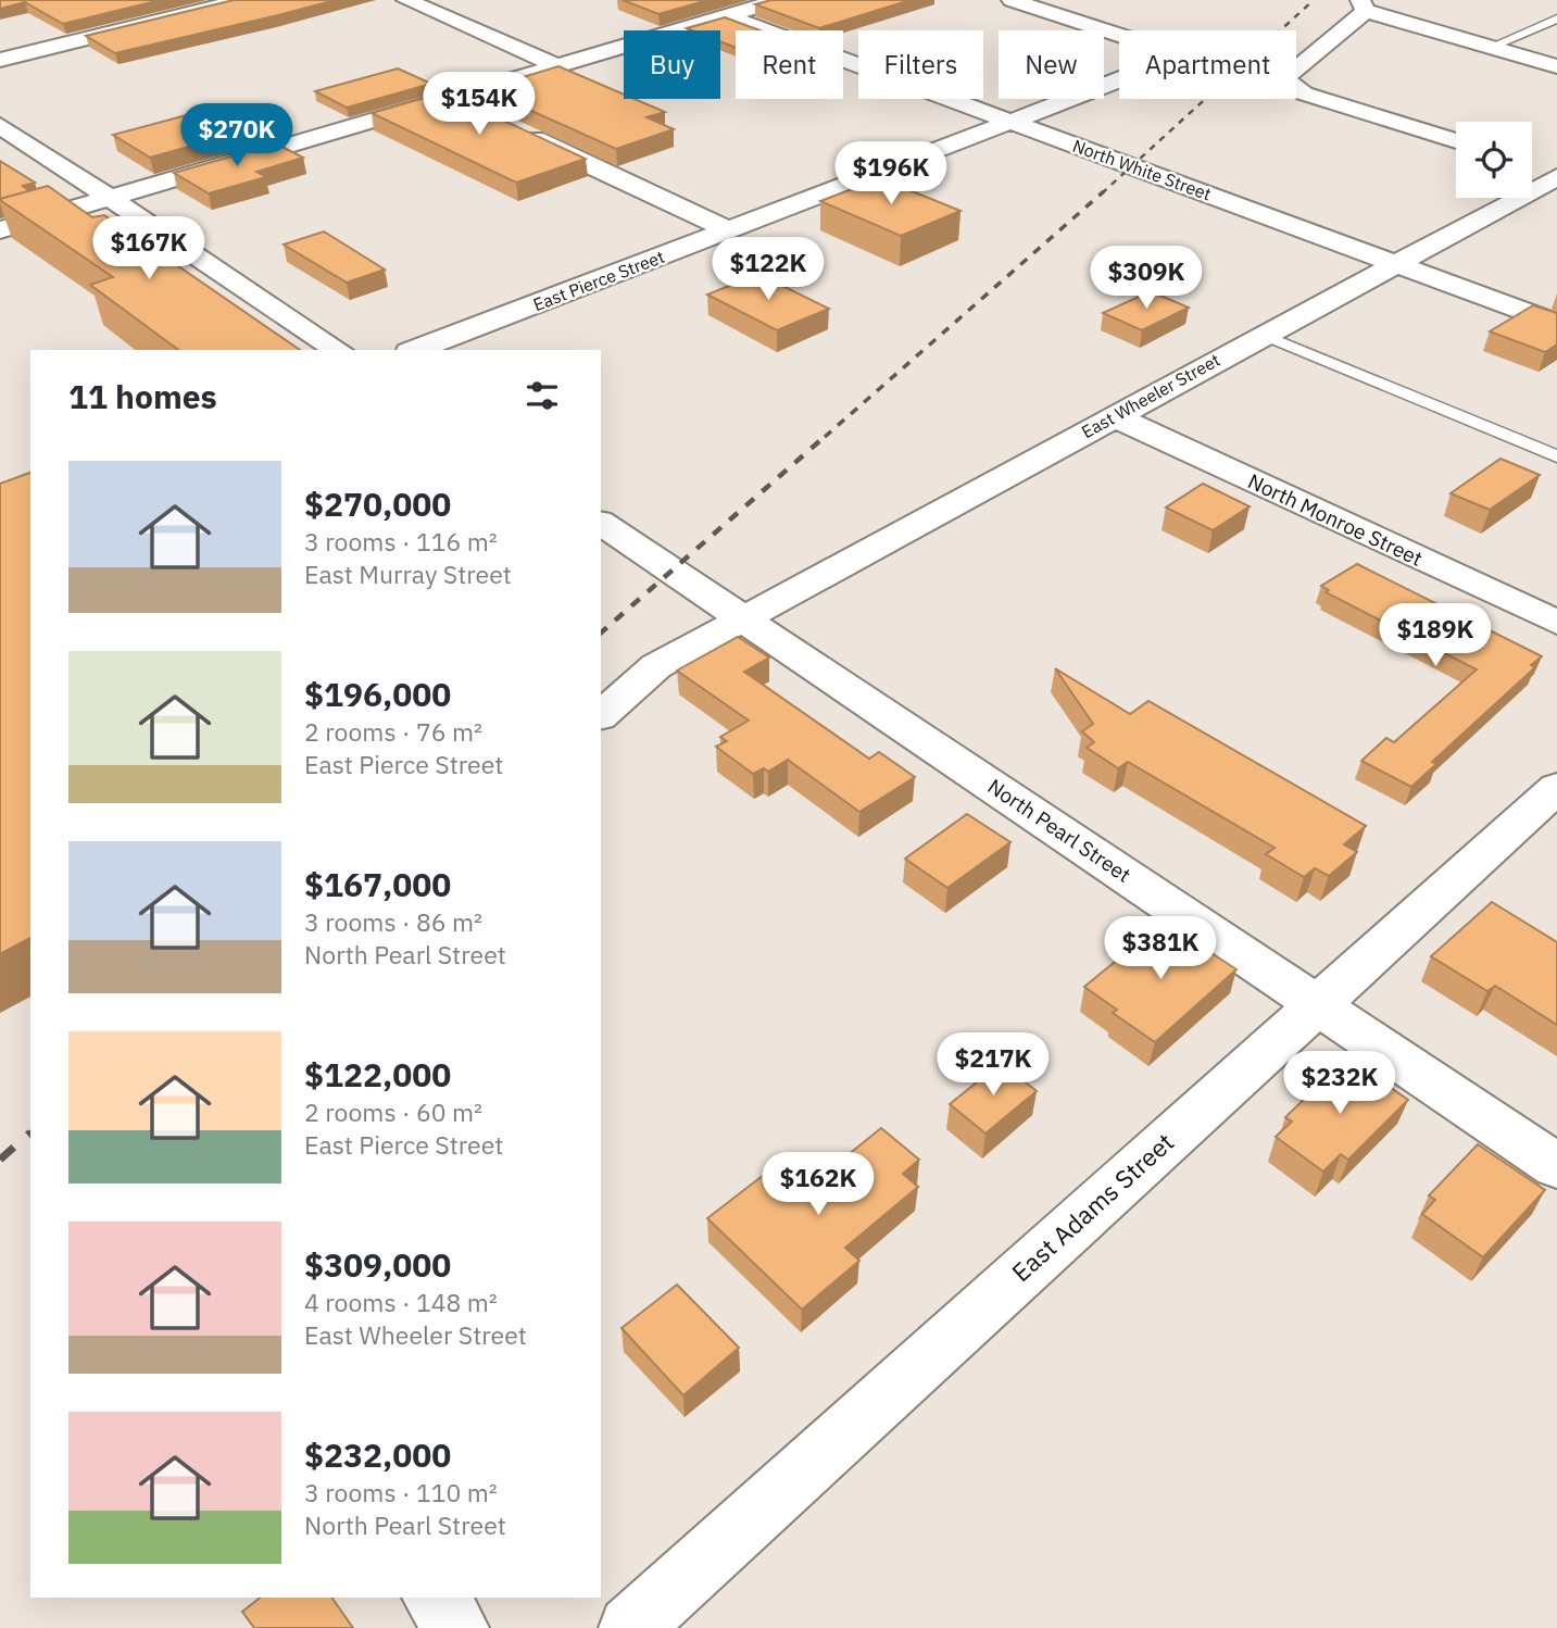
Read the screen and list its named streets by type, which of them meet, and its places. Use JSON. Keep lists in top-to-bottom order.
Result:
{
  "streets": {
    "street": [
      "North White Street",
      "East Pierce Street",
      "East Wheeler Street",
      "North Monroe Street",
      "North Pearl Street",
      "East Adams Street"
    ]
  },
  "crossings": [
    ["North White Street", "East Pierce Street"],
    ["North White Street", "East Wheeler Street"],
    ["East Wheeler Street", "North Monroe Street"],
    ["East Wheeler Street", "North Pearl Street"],
    ["North Pearl Street", "East Adams Street"]
  ],
  "page": {
    "chip": [
      "Buy",
      "Rent",
      "Filters",
      "New",
      "Apartment"
    ],
    "price": [
      "$154K",
      "$270K",
      "$196K",
      "$167K",
      "$122K",
      "$309K",
      "$189K",
      "$381K",
      "$217K",
      "$232K",
      "$162K"
    ],
    "heading": "11 homes",
    "list": [
      {
        "name": "$270,000",
        "note": "3 rooms · 116 m² · East Murray Street"
      },
      {
        "name": "$196,000",
        "note": "2 rooms · 76 m² · East Pierce Street"
      },
      {
        "name": "$167,000",
        "note": "3 rooms · 86 m² · North Pearl Street"
      },
      {
        "name": "$122,000",
        "note": "2 rooms · 60 m² · East Pierce Street"
      },
      {
        "name": "$309,000",
        "note": "4 rooms · 148 m² · East Wheeler Street"
      },
      {
        "name": "$232,000",
        "note": "3 rooms · 110 m² · North Pearl Street"
      }
    ]
  }
}
